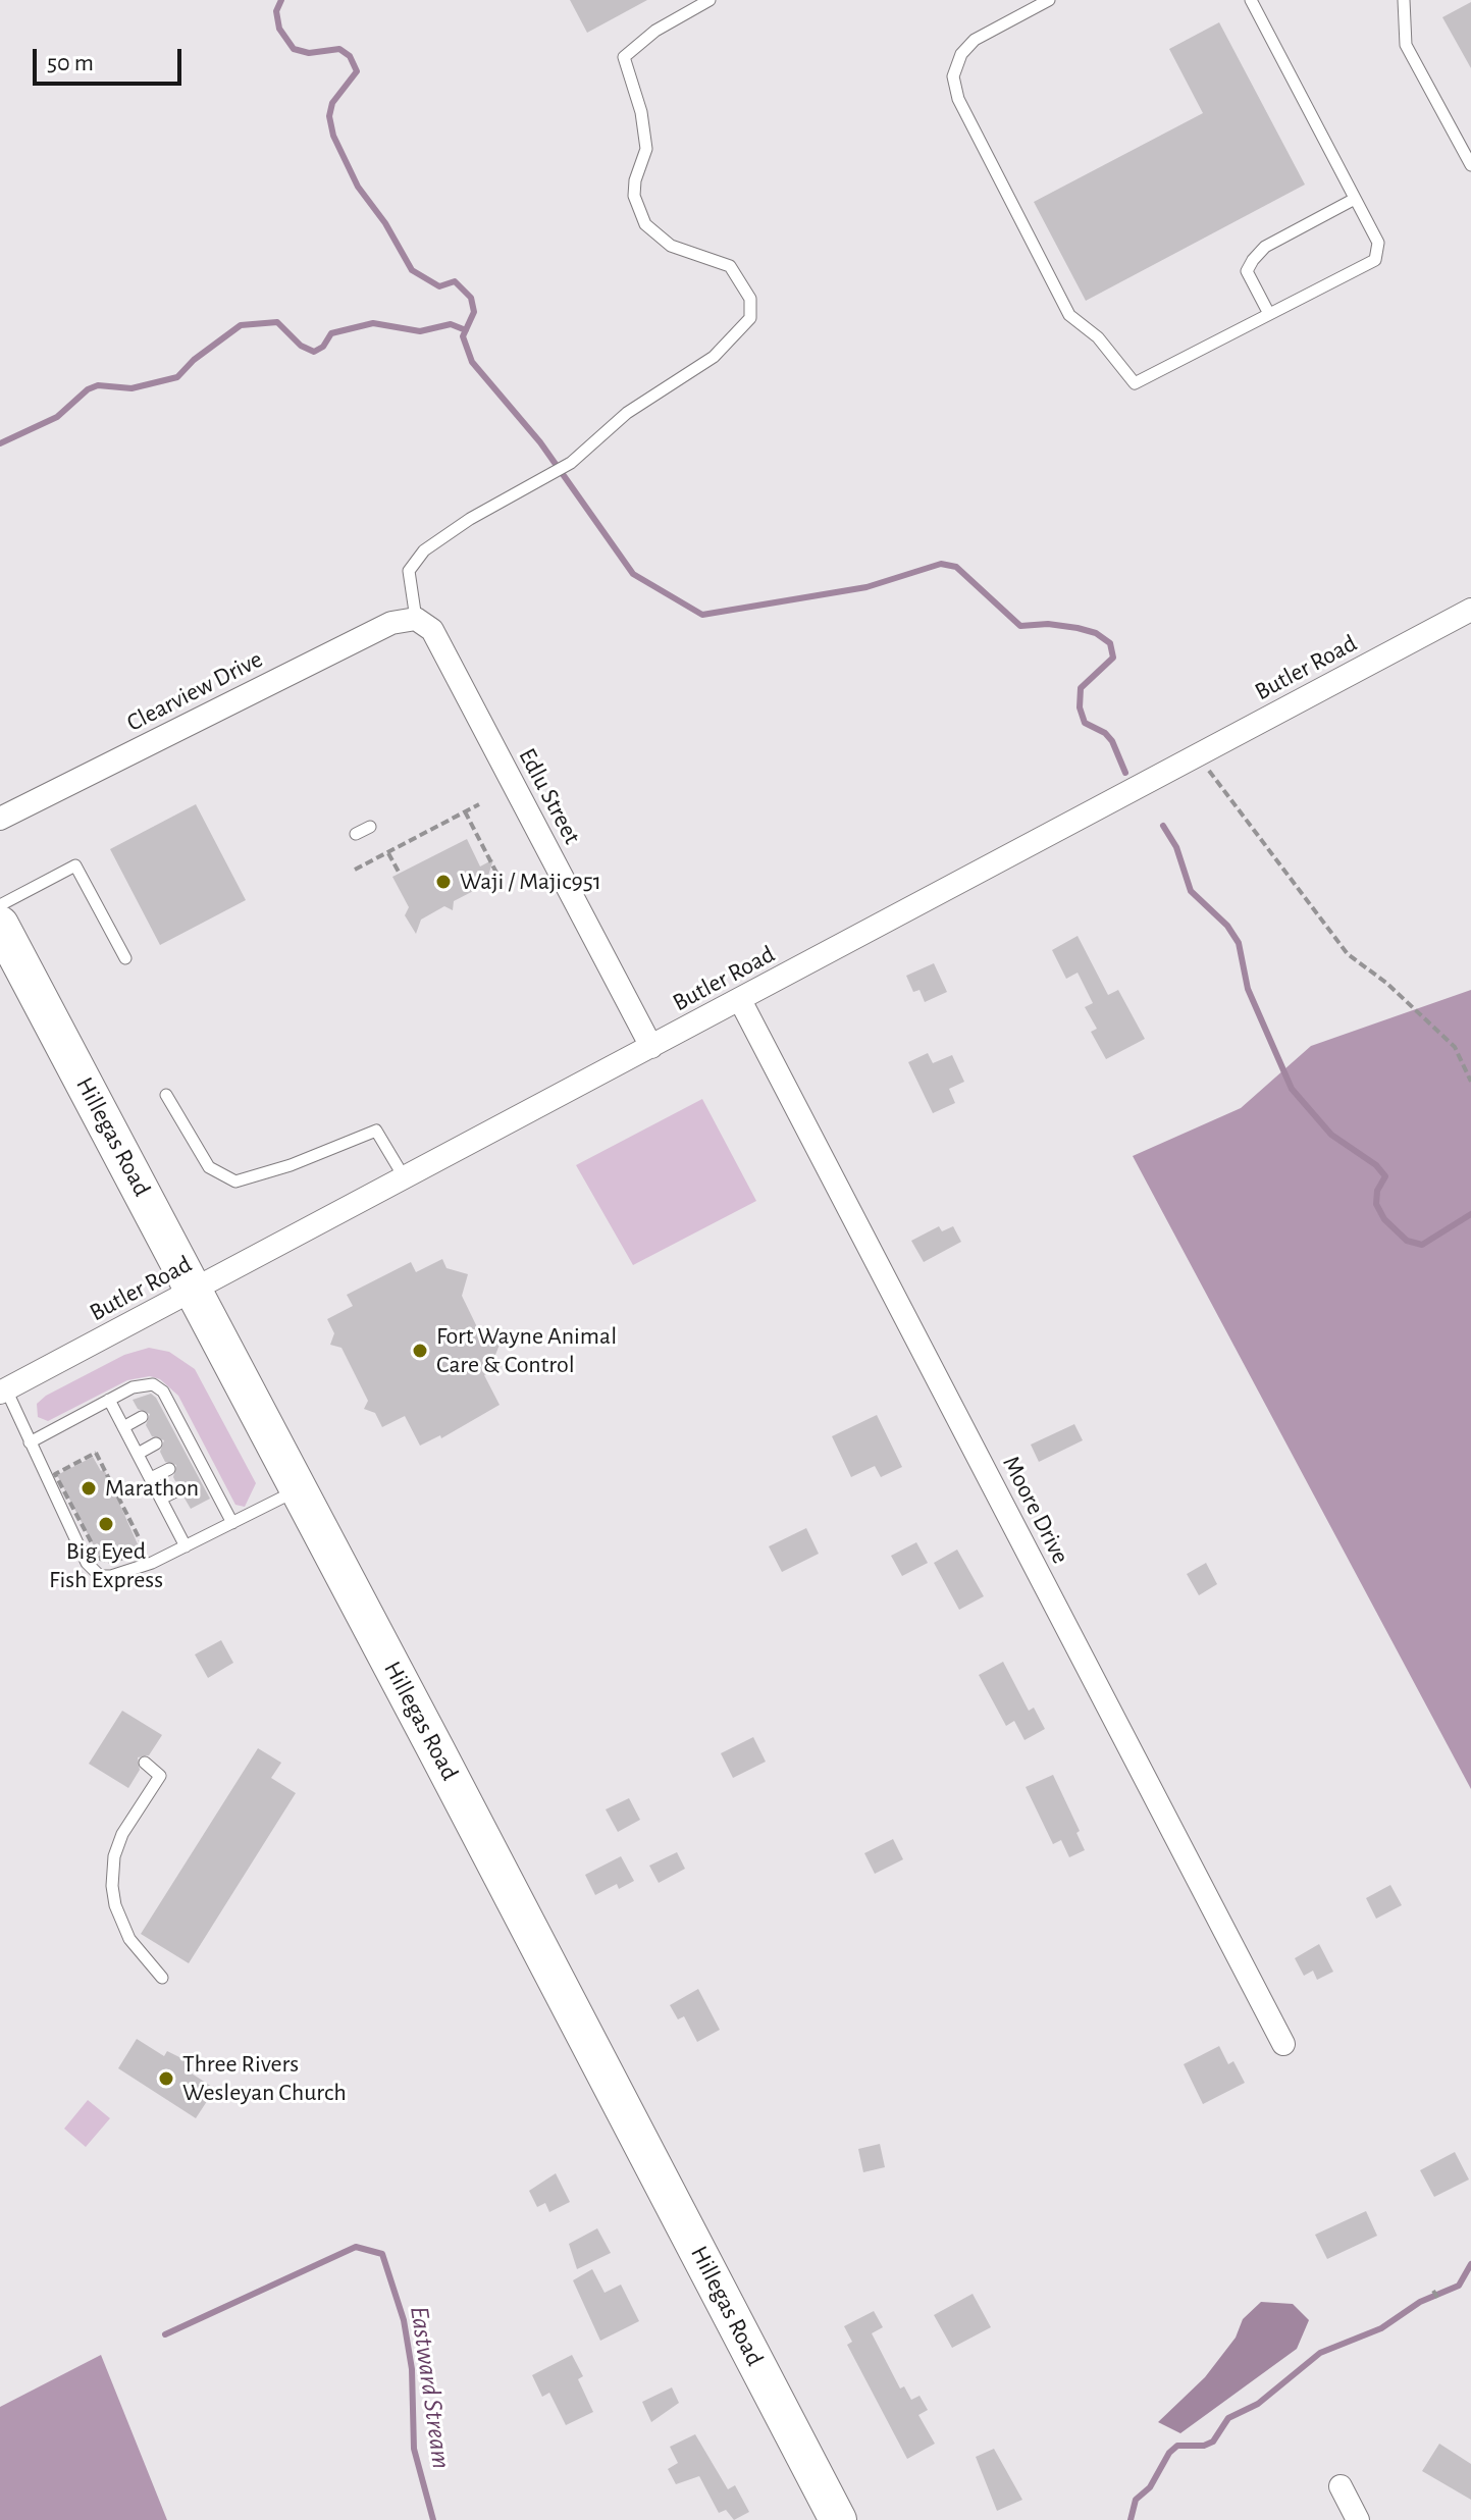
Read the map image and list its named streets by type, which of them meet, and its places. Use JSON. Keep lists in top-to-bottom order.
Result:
{
  "streets": {
    "main road": ["Hillegas Road"],
    "street": [
      "Butler Road",
      "Clearview Drive",
      "Edlu Street",
      "Moore Drive"
    ]
  },
  "crossings": [
    ["Butler Road", "Edlu Street"],
    ["Butler Road", "Hillegas Road"],
    ["Butler Road", "Moore Drive"],
    ["Clearview Drive", "Edlu Street"]
  ],
  "water": ["Eastward Stream"],
  "places": [
    "Waji / Majic951",
    "Fort Wayne Animal Care & Control",
    "Marathon",
    "Big Eyed Fish Express",
    "Three Rivers Wesleyan Church"
  ],
  "scale_bar": "50 m"
}
